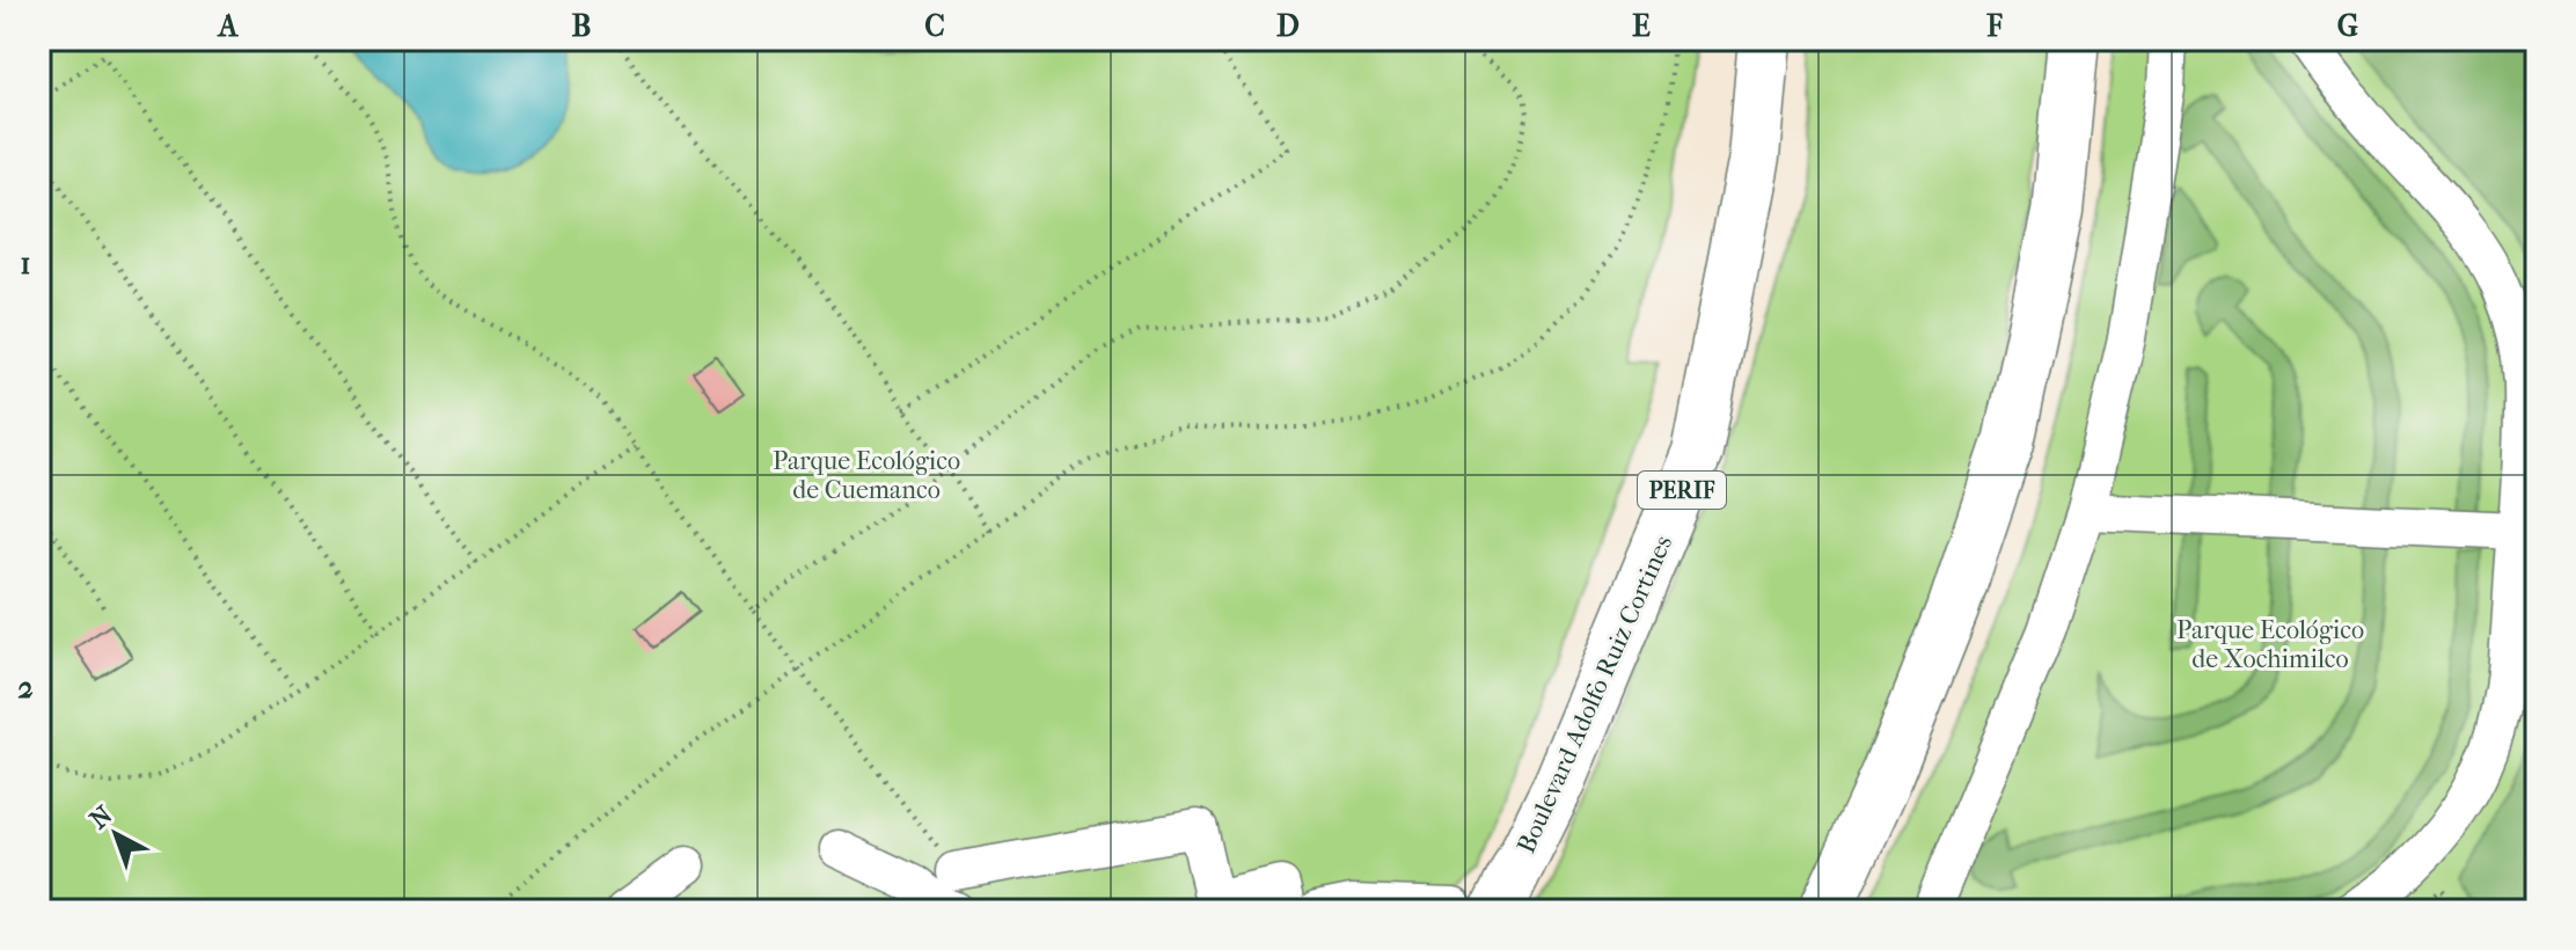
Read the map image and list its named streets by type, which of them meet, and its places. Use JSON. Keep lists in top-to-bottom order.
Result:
{
  "streets": {
    "highway": ["PERIF", "Boulevard Adolfo Ruiz Cortines"]
  },
  "parks": ["Parque Ecológico de Cuemanco", "Parque Ecológico de Xochimilco"],
  "north": "top left",
  "grid": {
    "columns": [
      "A",
      "B",
      "C",
      "D",
      "E",
      "F",
      "G"
    ],
    "rows": ["1", "2"]
  }
}
